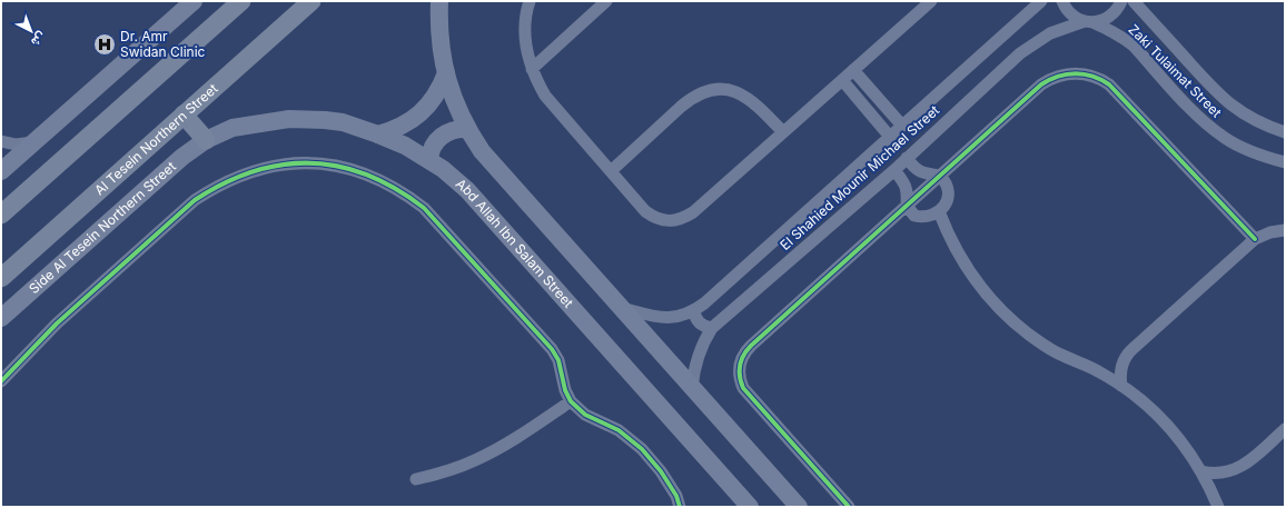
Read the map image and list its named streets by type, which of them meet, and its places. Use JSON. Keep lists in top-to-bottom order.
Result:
{
  "streets": {
    "main road": ["Al Tesein Northern Street", "Side Al Tesein Northern Street", "Abd Allah Ibn Salam Street"],
    "street": ["Zaki Tulaimat Street", "El Shahied Mounir Michael Street"]
  },
  "crossings": [
    ["Zaki Tulaimat Street", "El Shahied Mounir Michael Street"],
    ["Side Al Tesein Northern Street", "Abd Allah Ibn Salam Street"]
  ],
  "places": {
    "hospital": ["Dr. Amr Swidan Clinic"]
  },
  "north": "bottom right"
}
